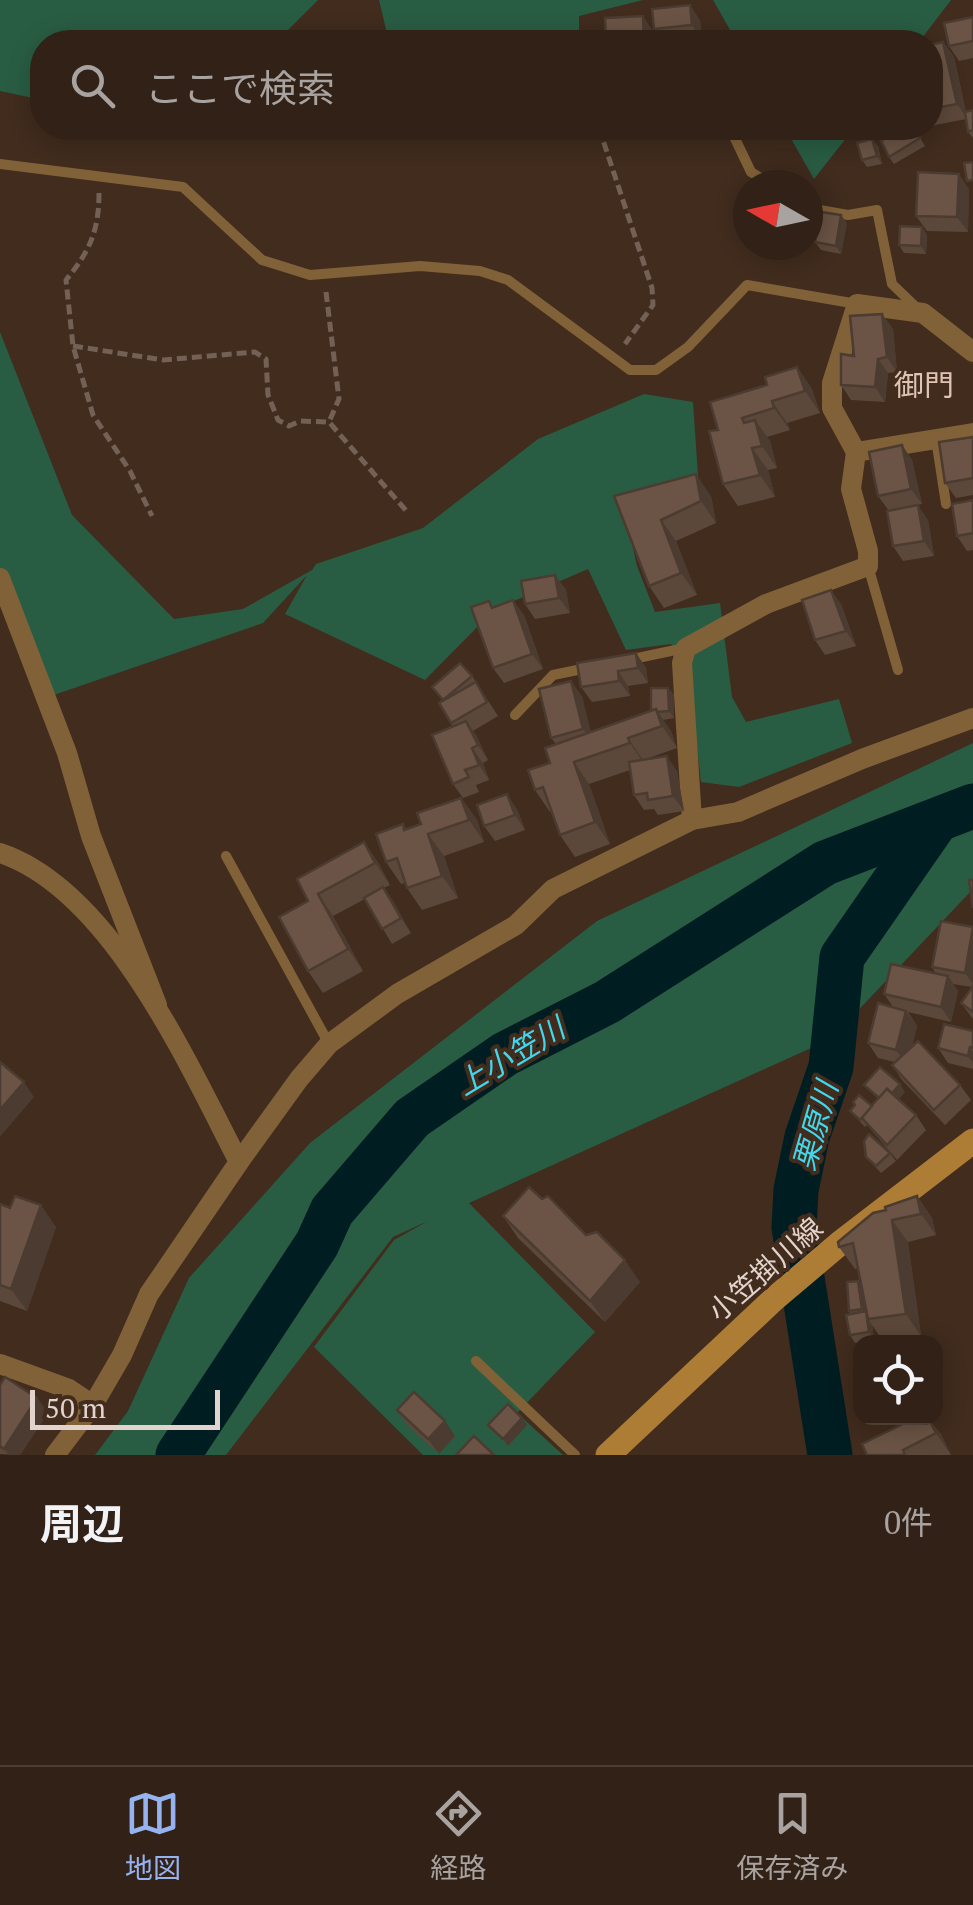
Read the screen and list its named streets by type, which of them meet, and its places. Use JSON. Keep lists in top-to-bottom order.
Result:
{
  "streets": {
    "main road": ["小笠掛川線"]
  },
  "districts": ["御門"],
  "water": ["上小笠川", "栗原川"],
  "scale_bar": "50 m",
  "north": "left",
  "page": {
    "search": "ここで検索",
    "scale": "50 m",
    "heading": ["周辺", "0件"],
    "nav": ["地図", "経路", "保存済み"]
  }
}
